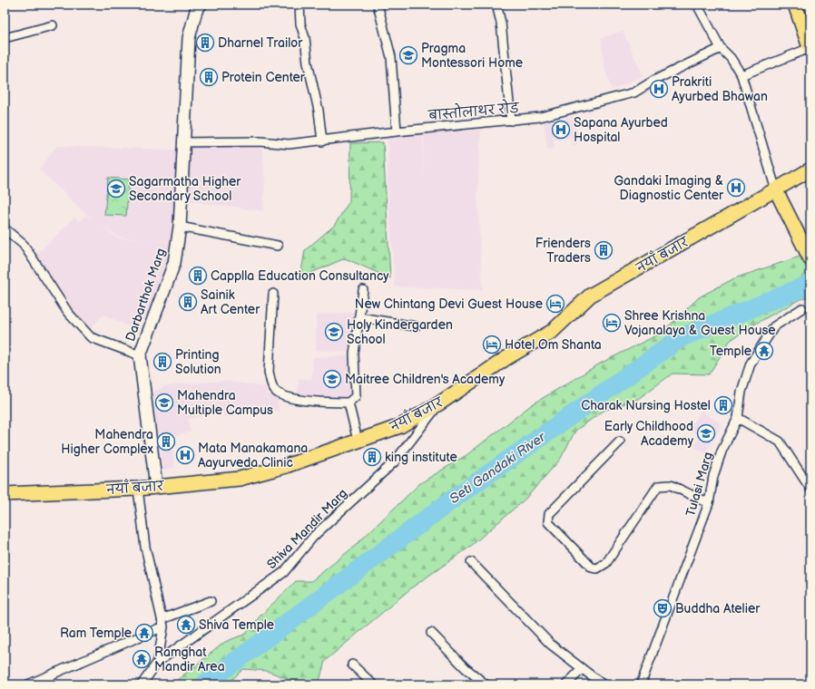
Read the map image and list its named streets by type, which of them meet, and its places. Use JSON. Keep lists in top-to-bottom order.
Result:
{
  "streets": {
    "main road": ["नयाँ बजार", "Darbarthok Marg"],
    "street": ["बास्तोलाथर रोड", "Tulasi Marg", "Shiva Mandir Marg"]
  },
  "crossings": [
    ["बास्तोलाथर रोड", "Darbarthok Marg"],
    ["नयाँ बजार", "Darbarthok Marg"],
    ["नयाँ बजार", "Shiva Mandir Marg"]
  ],
  "water": ["Seti Gandaki River"],
  "places": {
    "building": [
      "Dharnel Trailor",
      "Protein Center",
      "Frienders Traders",
      "Capplla Education Consultancy",
      "Sainik Art Center",
      "Printing Solution",
      "Charak Nursing Hostel",
      "Mahendra Higher Complex",
      "king institute"
    ],
    "school or university": [
      "Pragma Montessori Home",
      "Sagarmatha Higher Secondary School",
      "Holy Kindergarden School",
      "Maitree Children's Academy",
      "Mahendra Multiple Campus",
      "Early Childhood Academy"
    ],
    "hospital": [
      "Prakriti Ayurbed Bhawan",
      "Sapana Ayurbed Hospital",
      "Gandaki Imaging & Diagnostic Center",
      "Mata Manakamana Aayurveda Clinic"
    ],
    "hotel": ["New Chintang Devi Guest House", "Shree Krishna Vojanalaya & Guest House", "Hotel Om Shanta"],
    "temple": [
      "Temple",
      "Shiva Temple",
      "Ram Temple",
      "Ramghat Mandir Area"
    ],
    "theatre": ["Buddha Atelier"]
  }
}
